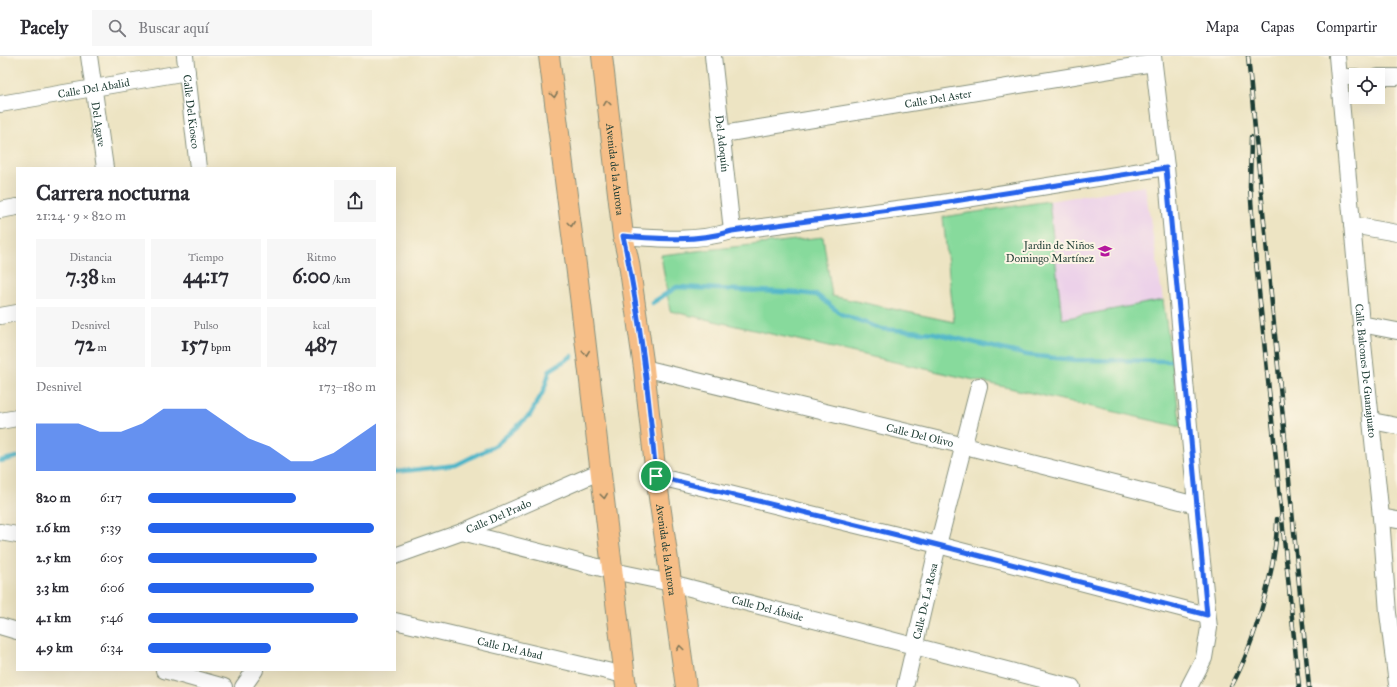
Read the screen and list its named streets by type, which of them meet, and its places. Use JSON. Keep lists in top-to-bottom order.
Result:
{
  "streets": {
    "main road": ["Avenida de la Aurora"],
    "street": [
      "Calle Del Abalid",
      "Calle Del Aster",
      "Calle Del Kiosco",
      "Del Agave",
      "Del Adoquín",
      "Calle Balcones De Guanajuato",
      "Calle Del Olivo",
      "Calle Del Prado",
      "Calle De La Rosa",
      "Calle Del Ábside",
      "Calle Del Abad"
    ]
  },
  "crossings": [
    ["Calle Del Abalid", "Calle Del Kiosco"],
    ["Calle Del Abalid", "Del Agave"],
    ["Calle Del Aster", "Del Adoquín"],
    ["Avenida de la Aurora", "Calle Del Olivo"],
    ["Avenida de la Aurora", "Calle Del Ábside"],
    ["Calle Del Olivo", "Calle De La Rosa"],
    ["Calle Del Prado", "Calle Del Ábside"],
    ["Calle De La Rosa", "Calle Del Ábside"]
  ],
  "places": {
    "school or university": ["Jardin de Niños Domingo Martínez"]
  },
  "page": {
    "header": "Pacely",
    "search": "Buscar aquí",
    "nav": ["Mapa", "Capas", "Compartir"],
    "heading": ["Carrera nocturna", "21:24 · 9 × 820 m"],
    "stats": [
      ["Distancia", "7.38 km"],
      ["Tiempo", "44:17"],
      ["Ritmo", "6:00 /km"],
      ["Desnivel", "72 m"],
      ["Pulso", "157 bpm"],
      ["kcal", "487"]
    ],
    "chart": ["Desnivel", "173–180 m"],
    "list": [
      {
        "name": "820 m",
        "note": "6:17"
      },
      {
        "name": "1.6 km",
        "note": "5:39"
      },
      {
        "name": "2.5 km",
        "note": "6:05"
      },
      {
        "name": "3.3 km",
        "note": "6:06"
      },
      {
        "name": "4.1 km",
        "note": "5:46"
      },
      {
        "name": "4.9 km",
        "note": "6:34"
      }
    ]
  }
}
